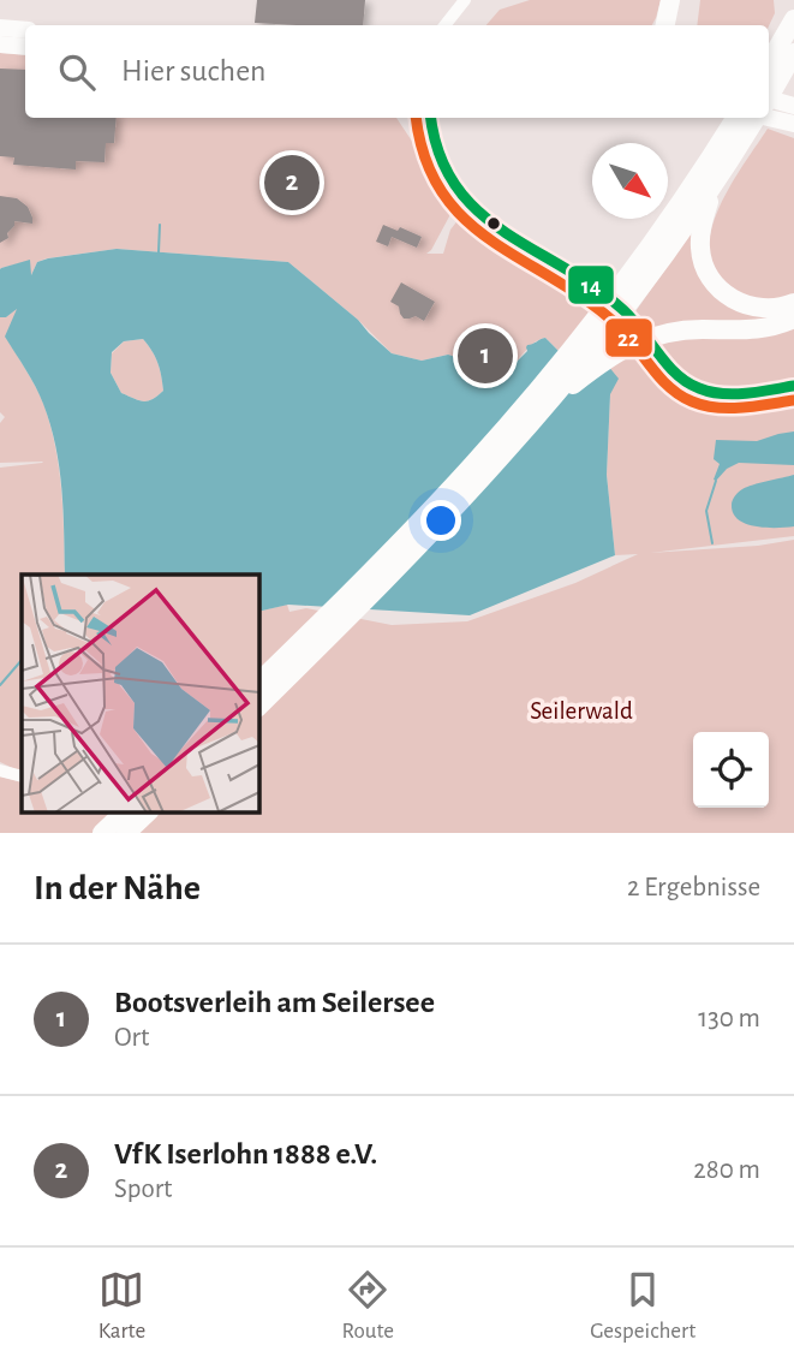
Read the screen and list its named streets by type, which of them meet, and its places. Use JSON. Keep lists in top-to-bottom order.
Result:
{
  "parks": ["Seilerwald"],
  "lines": ["transit line 14", "transit line 22"],
  "north": "bottom right",
  "page": {
    "search": "Hier suchen",
    "pins": ["2", "1"],
    "heading": ["In der Nähe", "2 Ergebnisse"],
    "list": [
      {
        "mark": "1",
        "name": "Bootsverleih am Seilersee",
        "note": "Ort",
        "value": "130 m"
      },
      {
        "mark": "2",
        "name": "VfK Iserlohn 1888 e.V.",
        "note": "Sport",
        "value": "280 m"
      }
    ],
    "nav": ["Karte", "Route", "Gespeichert"]
  }
}
